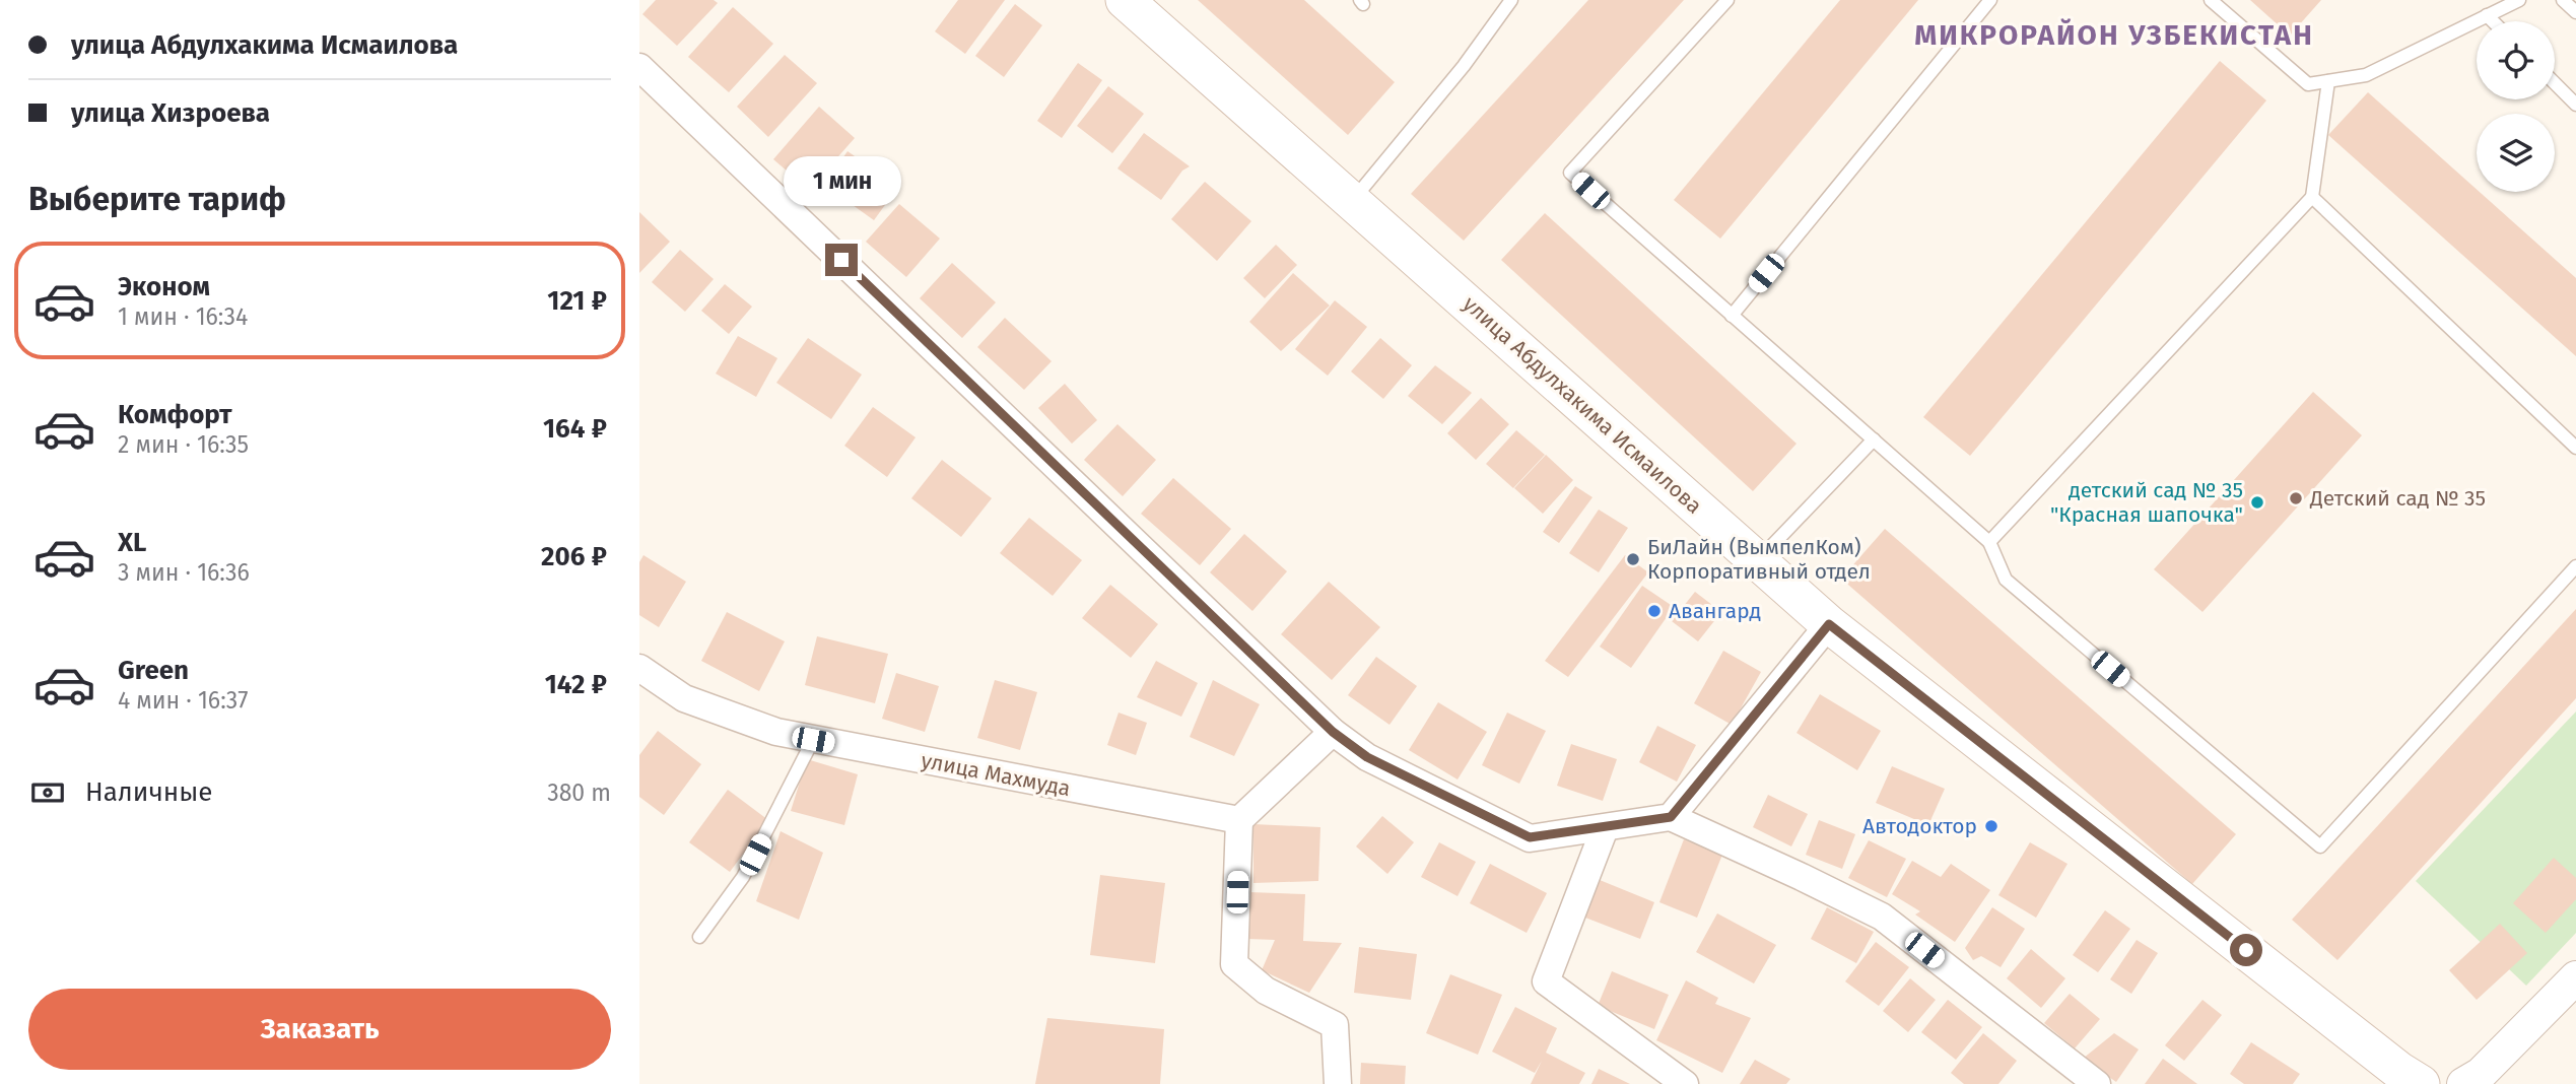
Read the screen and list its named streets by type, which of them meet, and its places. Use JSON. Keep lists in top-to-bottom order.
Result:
{
  "streets": {
    "main road": ["улица Абдулхакима Исмаилова"],
    "street": ["улица Махмуда"]
  },
  "districts": ["МИКРОРАЙОН УЗБЕКИСТАН"],
  "places": [
    "Детский сад № 35",
    "детский сад № 35 \"Красная шапочка\"",
    "БиЛайн (ВымпелКом) Корпоративный отдел",
    "Авангард",
    "Автодоктор"
  ],
  "page": {
    "banner": ["улица Абдулхакима Исмаилова", "улица Хизроева"],
    "heading": "Выберите тариф",
    "bubble": "1 мин",
    "list": [
      {
        "name": "Эконом",
        "note": "1 мин · 16:34",
        "value": "121 ₽"
      },
      {
        "name": "Комфорт",
        "note": "2 мин · 16:35",
        "value": "164 ₽"
      },
      {
        "name": "XL",
        "note": "3 мин · 16:36",
        "value": "206 ₽"
      },
      {
        "name": "Green",
        "note": "4 мин · 16:37",
        "value": "142 ₽"
      }
    ],
    "pay": ["Наличные", "380 m"],
    "buttons": "Заказать"
  }
}
